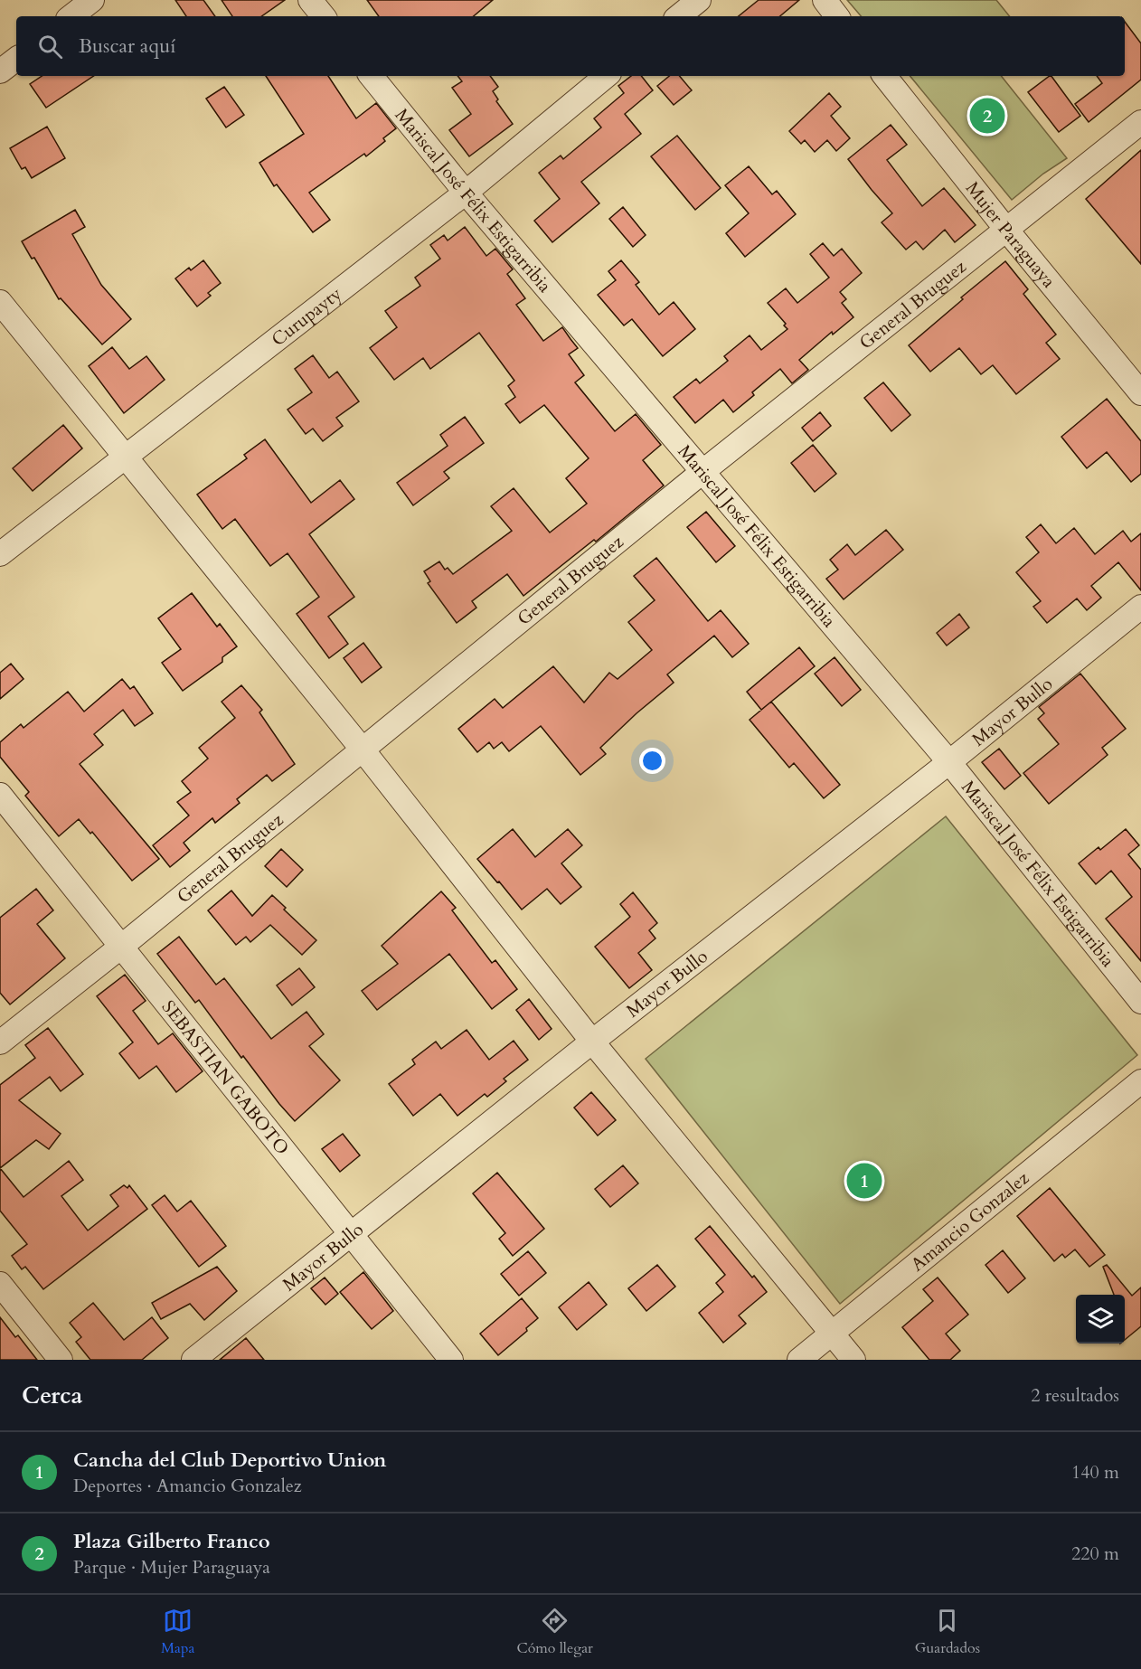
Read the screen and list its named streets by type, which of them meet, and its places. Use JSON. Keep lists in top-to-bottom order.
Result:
{
  "streets": {
    "street": [
      "Mariscal José Félix Estigarribia",
      "Mujer Paraguaya",
      "General Bruguez",
      "Curupayty",
      "Mayor Bullo",
      "SEBASTIAN GABOTO",
      "Amancio Gonzalez"
    ]
  },
  "crossings": [
    ["Mariscal José Félix Estigarribia", "General Bruguez"],
    ["Mariscal José Félix Estigarribia", "Curupayty"],
    ["Mariscal José Félix Estigarribia", "Mayor Bullo"],
    ["Mujer Paraguaya", "General Bruguez"],
    ["General Bruguez", "SEBASTIAN GABOTO"],
    ["Mayor Bullo", "SEBASTIAN GABOTO"]
  ],
  "page": {
    "search": "Buscar aquí",
    "pins": ["2", "1"],
    "heading": ["Cerca", "2 resultados"],
    "list": [
      {
        "mark": "1",
        "name": "Cancha del Club Deportivo Union",
        "note": "Deportes · Amancio Gonzalez",
        "value": "140 m"
      },
      {
        "mark": "2",
        "name": "Plaza Gilberto Franco",
        "note": "Parque · Mujer Paraguaya",
        "value": "220 m"
      }
    ],
    "nav": ["Mapa", "Cómo llegar", "Guardados"]
  }
}
